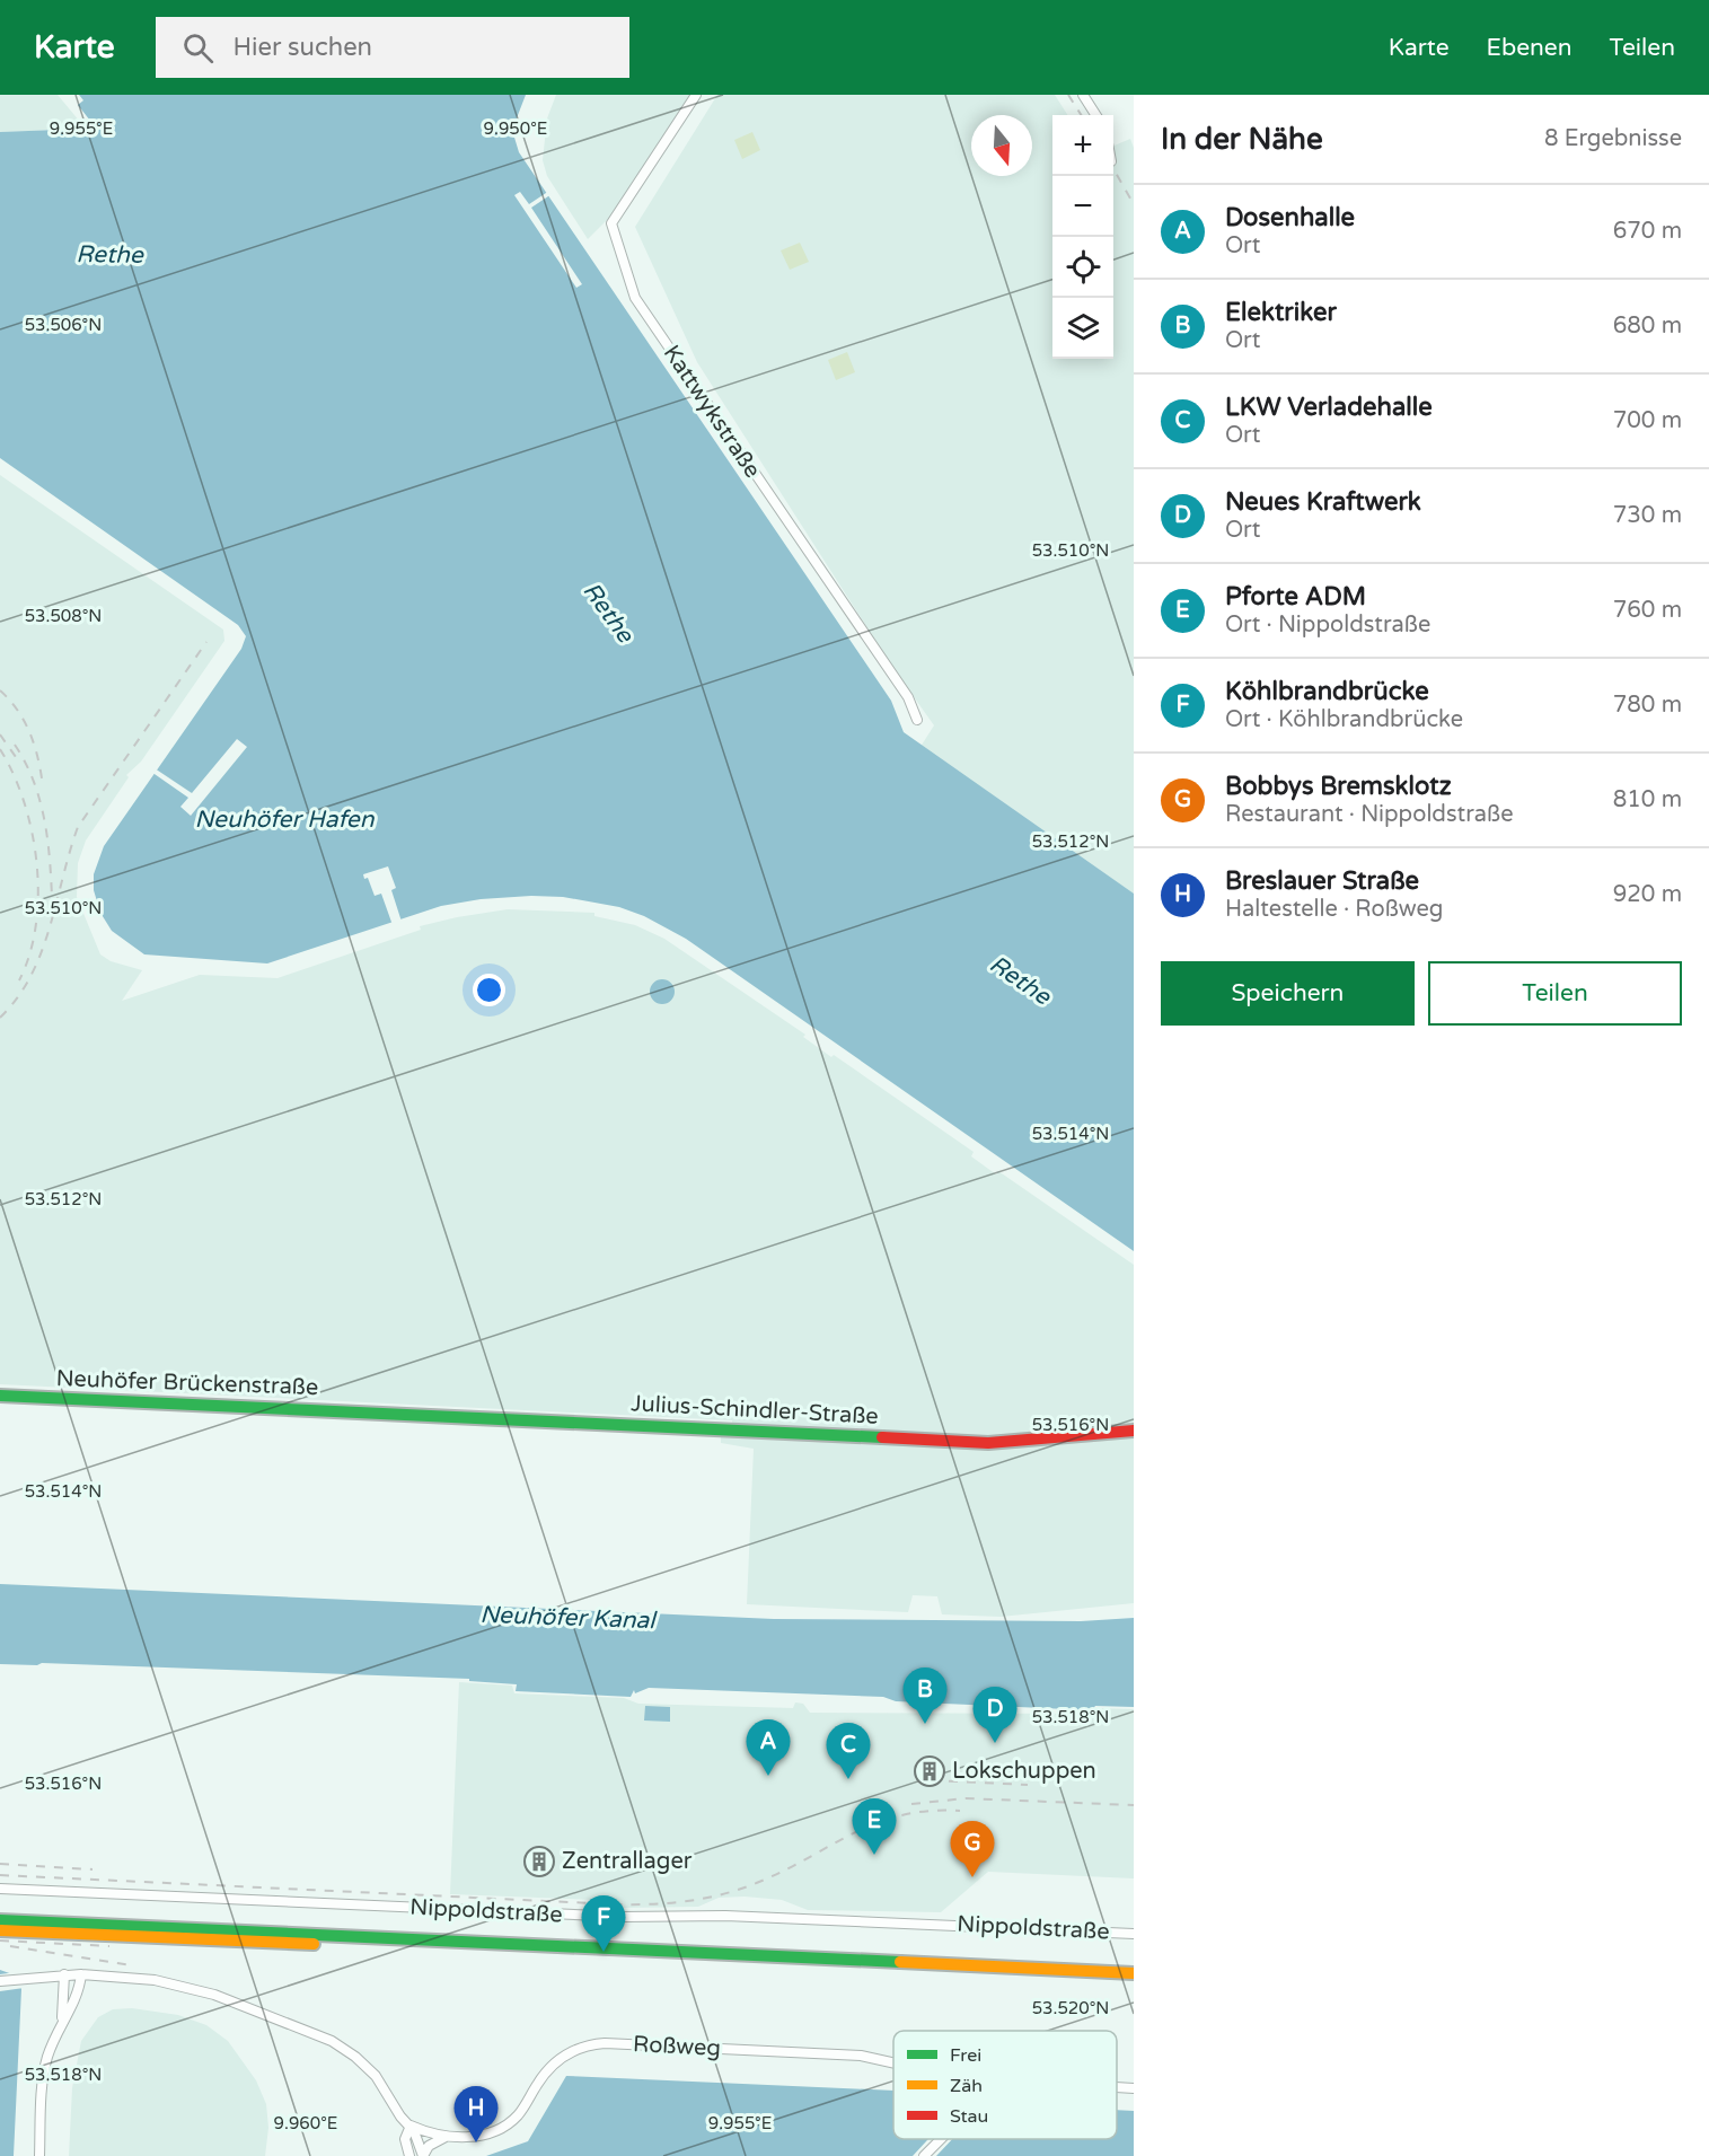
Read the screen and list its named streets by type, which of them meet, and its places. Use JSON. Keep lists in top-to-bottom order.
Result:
{
  "streets": {
    "main road": ["Neuhöfer Brückenstraße", "Julius-Schindler-Straße"],
    "street": ["Kattwykstraße", "Nippoldstraße", "Roßweg"]
  },
  "crossings": [
    ["Neuhöfer Brückenstraße", "Julius-Schindler-Straße"]
  ],
  "water": ["Rethe", "Neuhöfer Hafen", "Neuhöfer Kanal"],
  "places": {
    "building": ["Lokschuppen", "Zentrallager"]
  },
  "legend": ["Frei", "Zäh", "Stau"],
  "north": "bottom",
  "page": {
    "header": "Karte",
    "search": "Hier suchen",
    "nav": ["Karte", "Ebenen", "Teilen"],
    "heading": ["In der Nähe", "8 Ergebnisse"],
    "map_buttons": ["+", "−"],
    "list": [
      {
        "mark": "A",
        "name": "Dosenhalle",
        "note": "Ort",
        "value": "670 m"
      },
      {
        "mark": "B",
        "name": "Elektriker",
        "note": "Ort",
        "value": "680 m"
      },
      {
        "mark": "C",
        "name": "LKW Verladehalle",
        "note": "Ort",
        "value": "700 m"
      },
      {
        "mark": "D",
        "name": "Neues Kraftwerk",
        "note": "Ort",
        "value": "730 m"
      },
      {
        "mark": "E",
        "name": "Pforte ADM",
        "note": "Ort · Nippoldstraße",
        "value": "760 m"
      },
      {
        "mark": "F",
        "name": "Köhlbrandbrücke",
        "note": "Ort · Köhlbrandbrücke",
        "value": "780 m"
      },
      {
        "mark": "G",
        "name": "Bobbys Bremsklotz",
        "note": "Restaurant · Nippoldstraße",
        "value": "810 m"
      },
      {
        "mark": "H",
        "name": "Breslauer Straße",
        "note": "Haltestelle · Roßweg",
        "value": "920 m"
      }
    ],
    "buttons": ["Speichern", "Teilen"],
    "pins": [
      "B",
      "D",
      "A",
      "C",
      "E",
      "G",
      "F",
      "H"
    ]
  },
  "coordinates": [
    "9.955°E",
    "9.950°E",
    "53.506°N",
    "53.510°N",
    "53.508°N",
    "53.512°N",
    "53.514°N",
    "53.516°N",
    "53.518°N",
    "53.520°N",
    "9.960°E"
  ]
}
